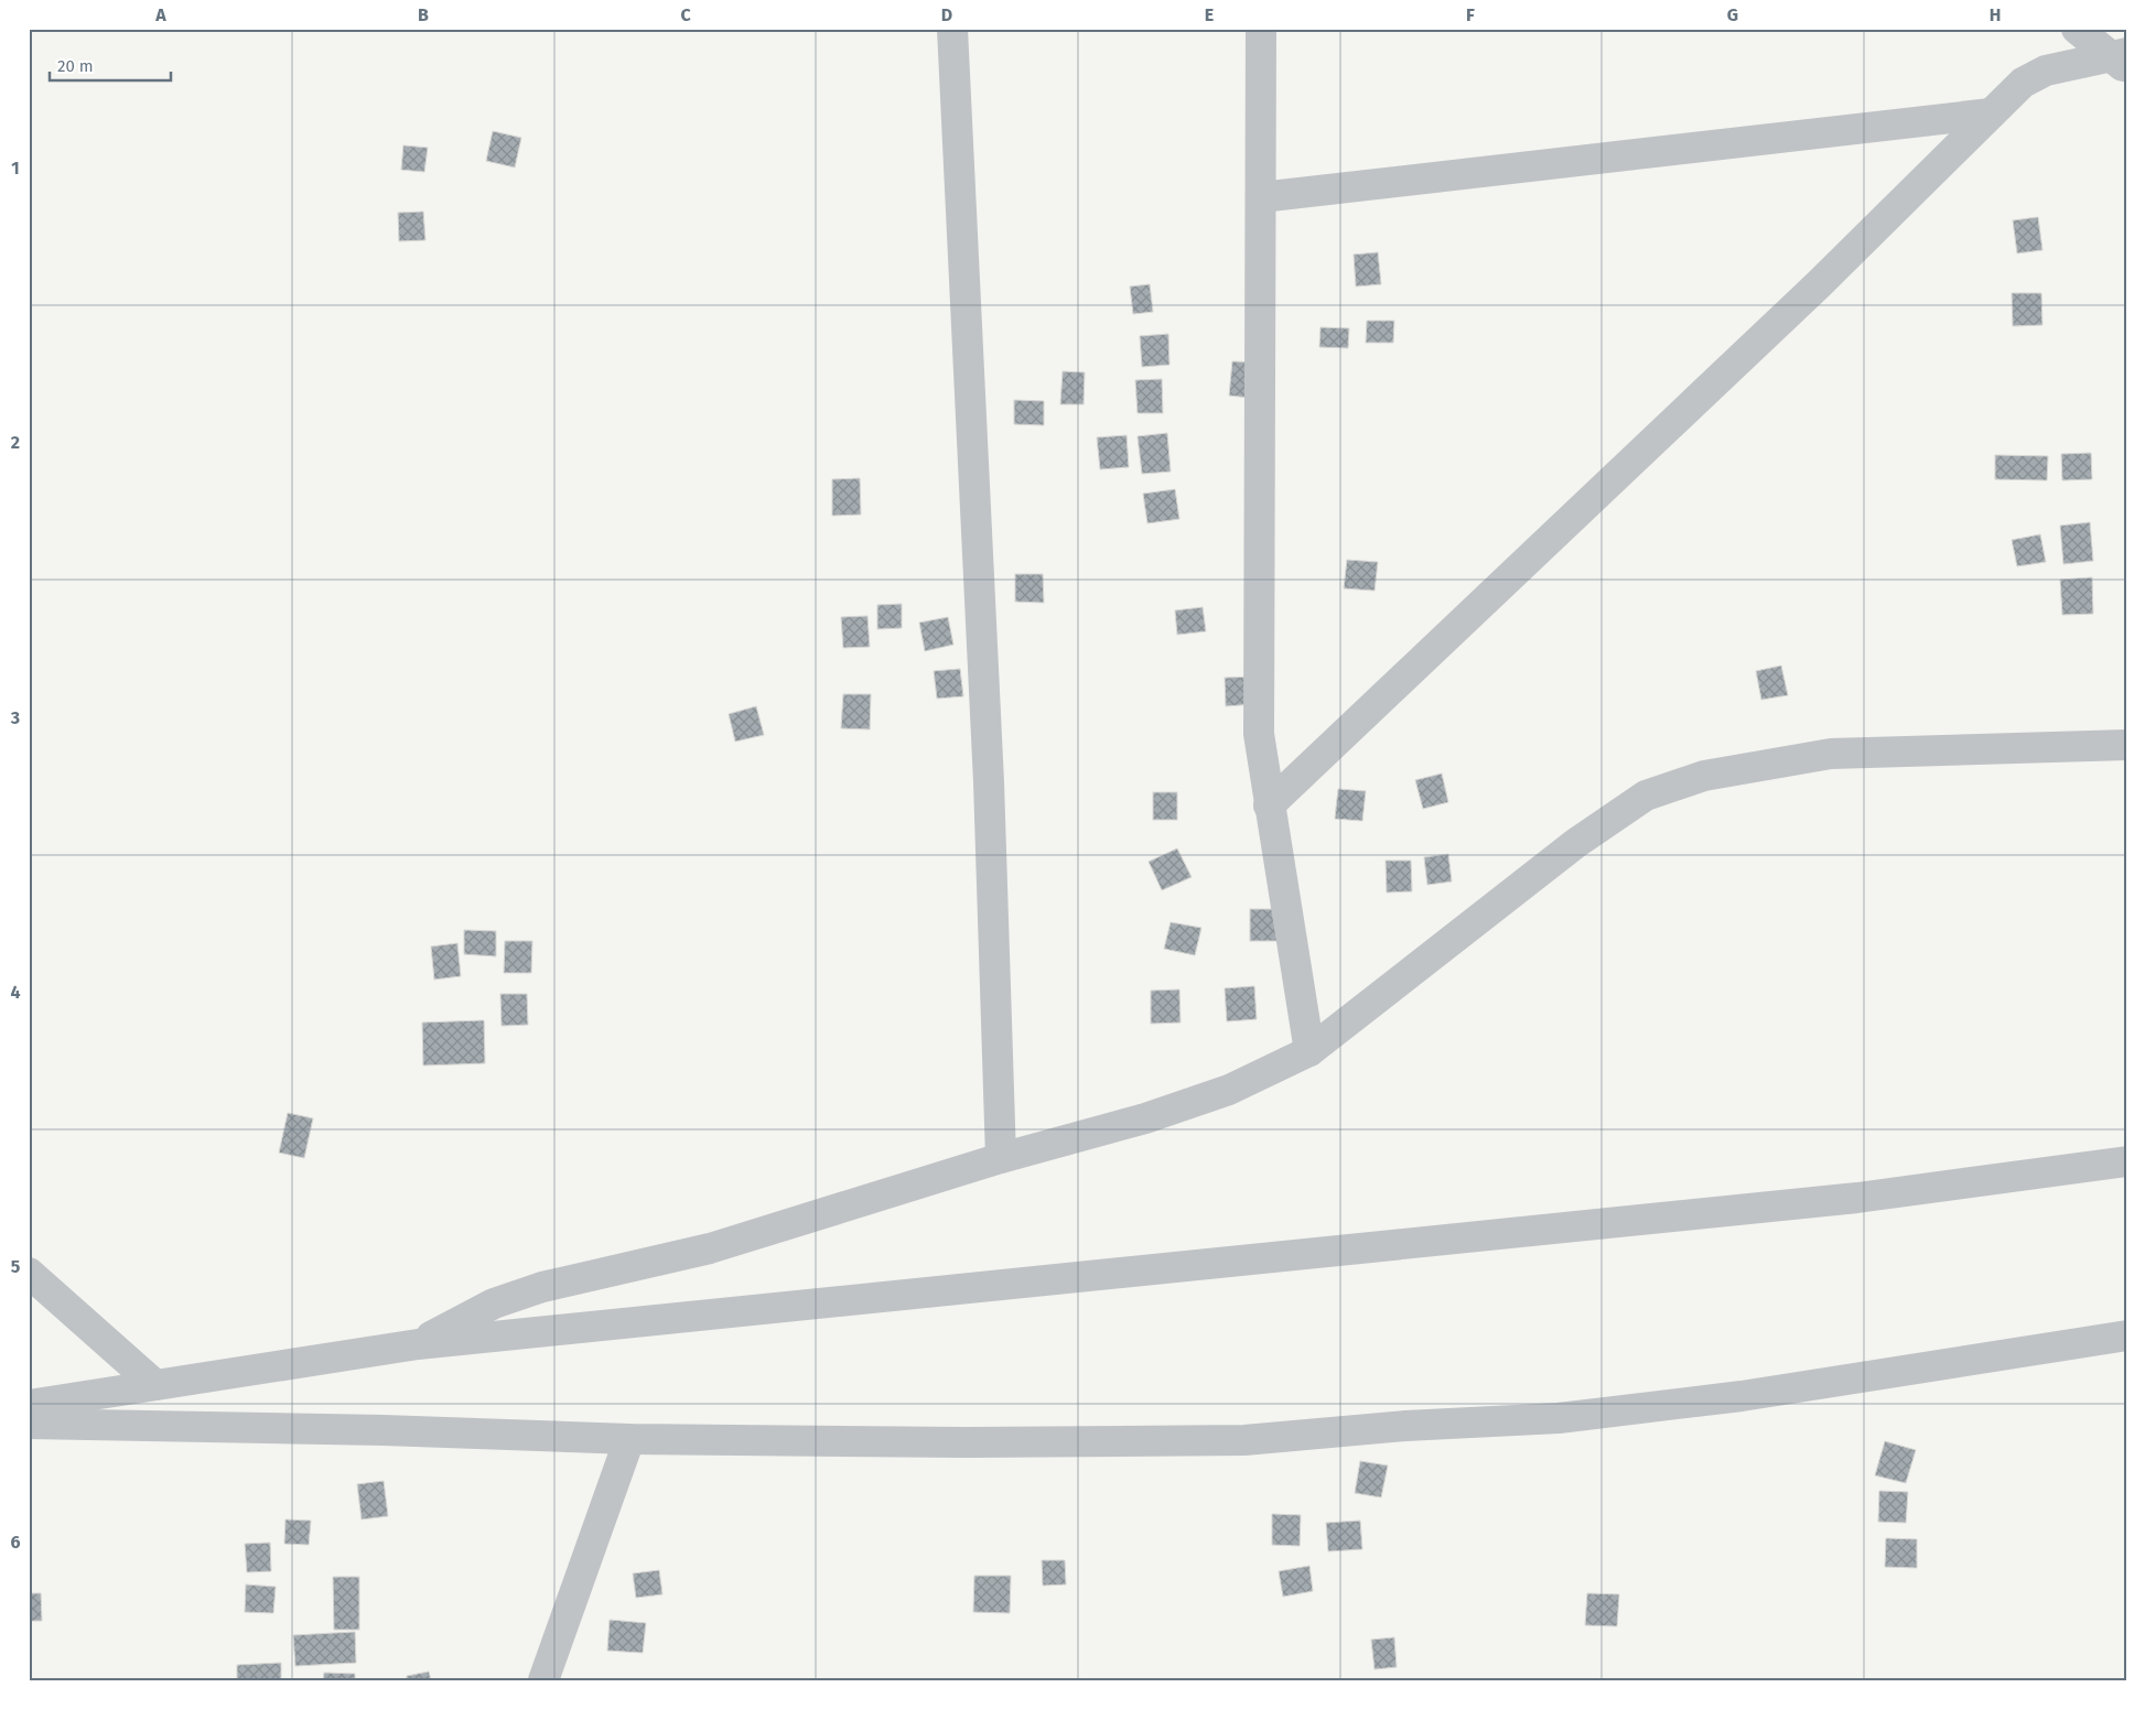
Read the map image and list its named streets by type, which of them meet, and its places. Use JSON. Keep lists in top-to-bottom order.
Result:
{
  "scale_bar": "20 m",
  "grid": {
    "columns": [
      "A",
      "B",
      "C",
      "D",
      "E",
      "F",
      "G",
      "H"
    ],
    "rows": [
      "1",
      "2",
      "3",
      "4",
      "5",
      "6"
    ]
  }
}
